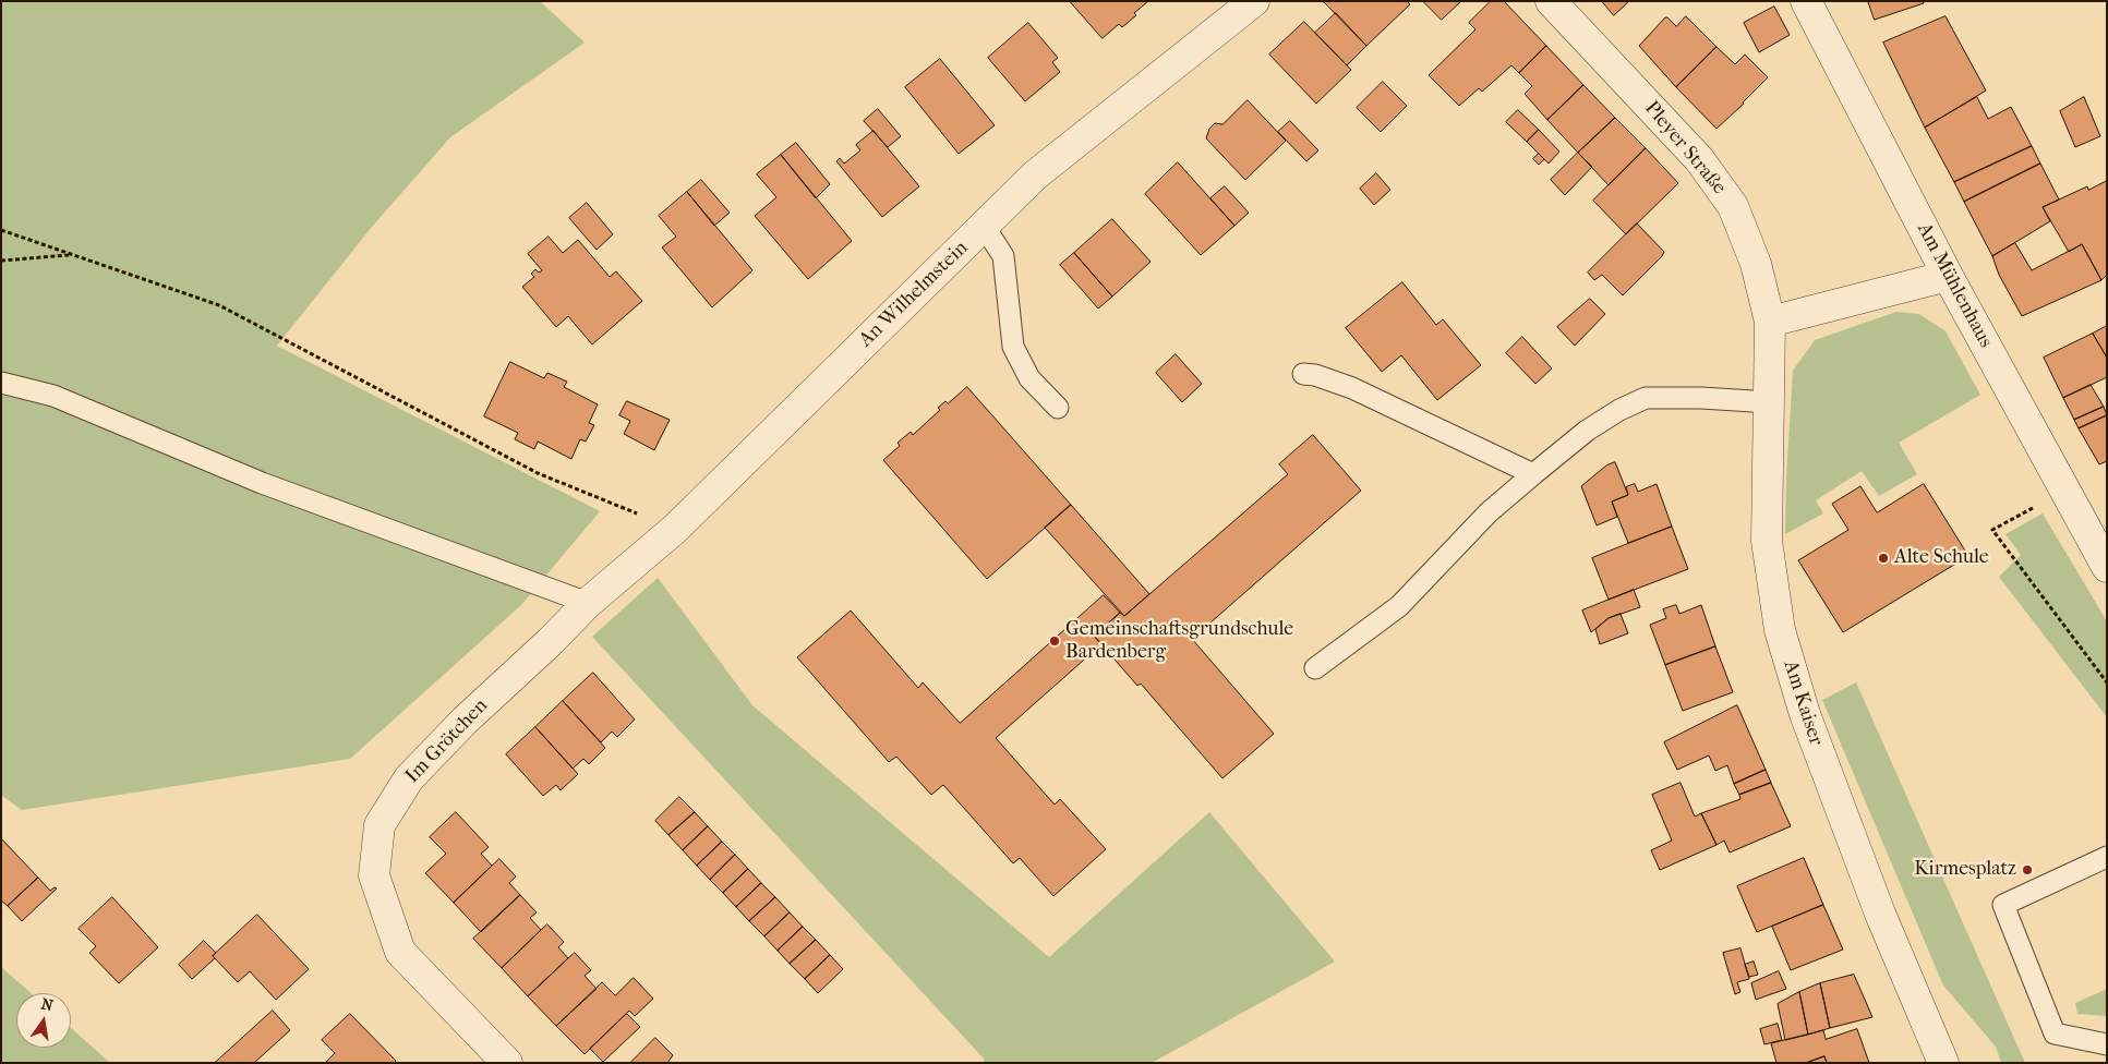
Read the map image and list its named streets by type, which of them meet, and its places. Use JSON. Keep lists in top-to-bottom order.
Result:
{
  "streets": {
    "street": [
      "Pleyer Straße",
      "Am Mühlenhaus",
      "An Wilhelmstein",
      "Am Kaiser",
      "Im Grötchen"
    ]
  },
  "crossings": [
    ["Pleyer Straße", "Am Kaiser"],
    ["An Wilhelmstein", "Im Grötchen"]
  ],
  "places": ["Alte Schule", "Gemeinschaftsgrundschule Bardenberg", "Kirmesplatz"],
  "north": "top"
}
